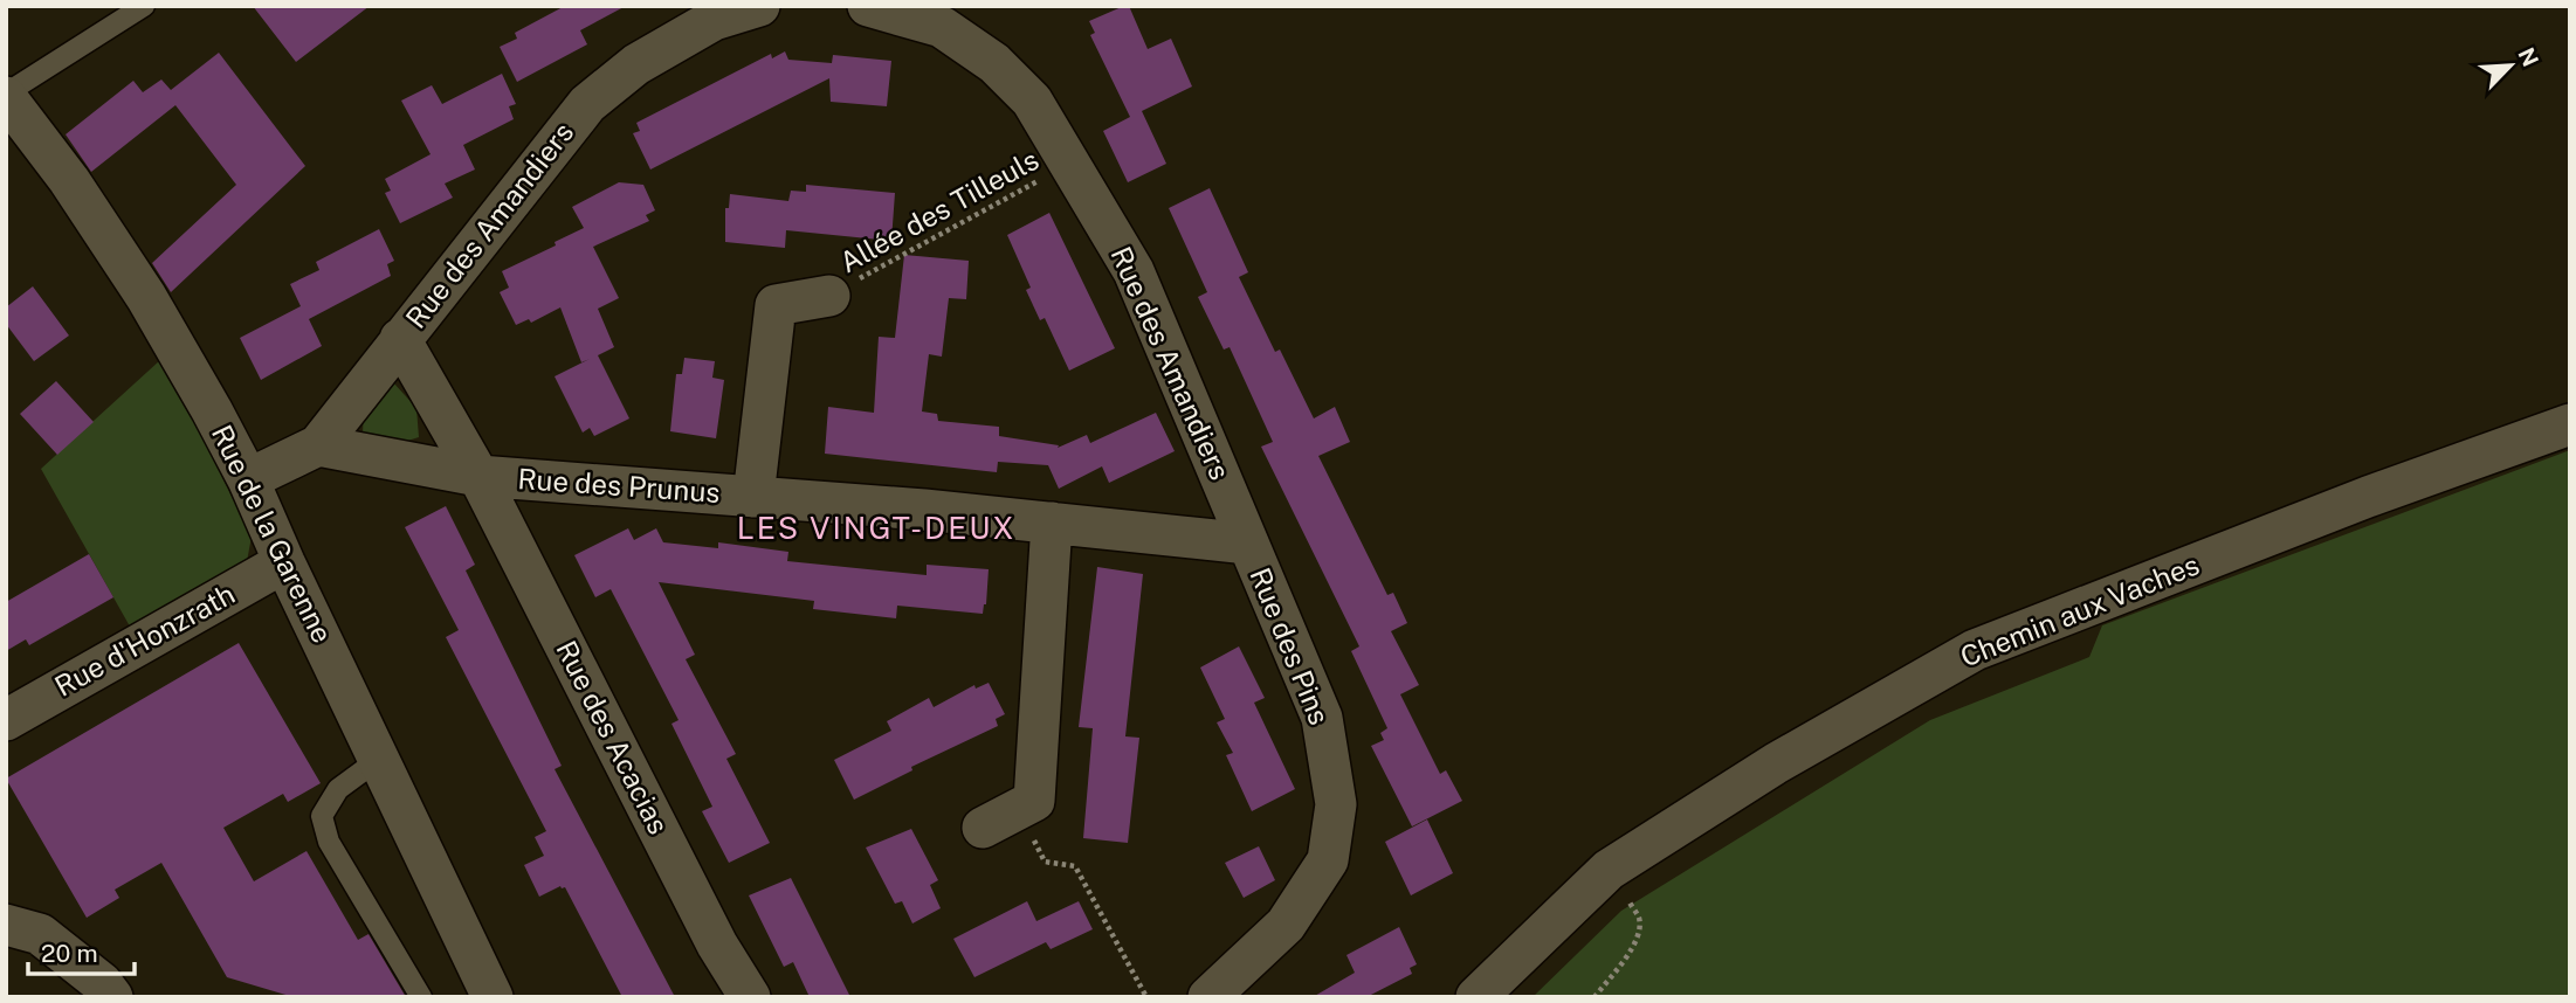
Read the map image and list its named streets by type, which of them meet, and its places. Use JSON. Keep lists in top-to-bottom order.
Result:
{
  "streets": {
    "street": [
      "Rue des Amandiers",
      "Rue des Prunus",
      "Rue de la Garenne",
      "Chemin aux Vaches",
      "Rue d'Honzrath",
      "Rue des Pins",
      "Rue des Acacias"
    ],
    "path": ["Allée des Tilleuls"]
  },
  "crossings": [
    ["Allée des Tilleuls", "Rue des Amandiers"],
    ["Rue des Amandiers", "Rue des Prunus"],
    ["Rue des Amandiers", "Rue de la Garenne"],
    ["Rue des Amandiers", "Rue des Pins"],
    ["Rue des Amandiers", "Rue des Acacias"],
    ["Rue des Prunus", "Rue des Pins"],
    ["Rue des Prunus", "Rue des Acacias"],
    ["Rue de la Garenne", "Rue d'Honzrath"]
  ],
  "districts": ["LES VINGT-DEUX"],
  "scale_bar": "20 m",
  "north": "top right"
}
